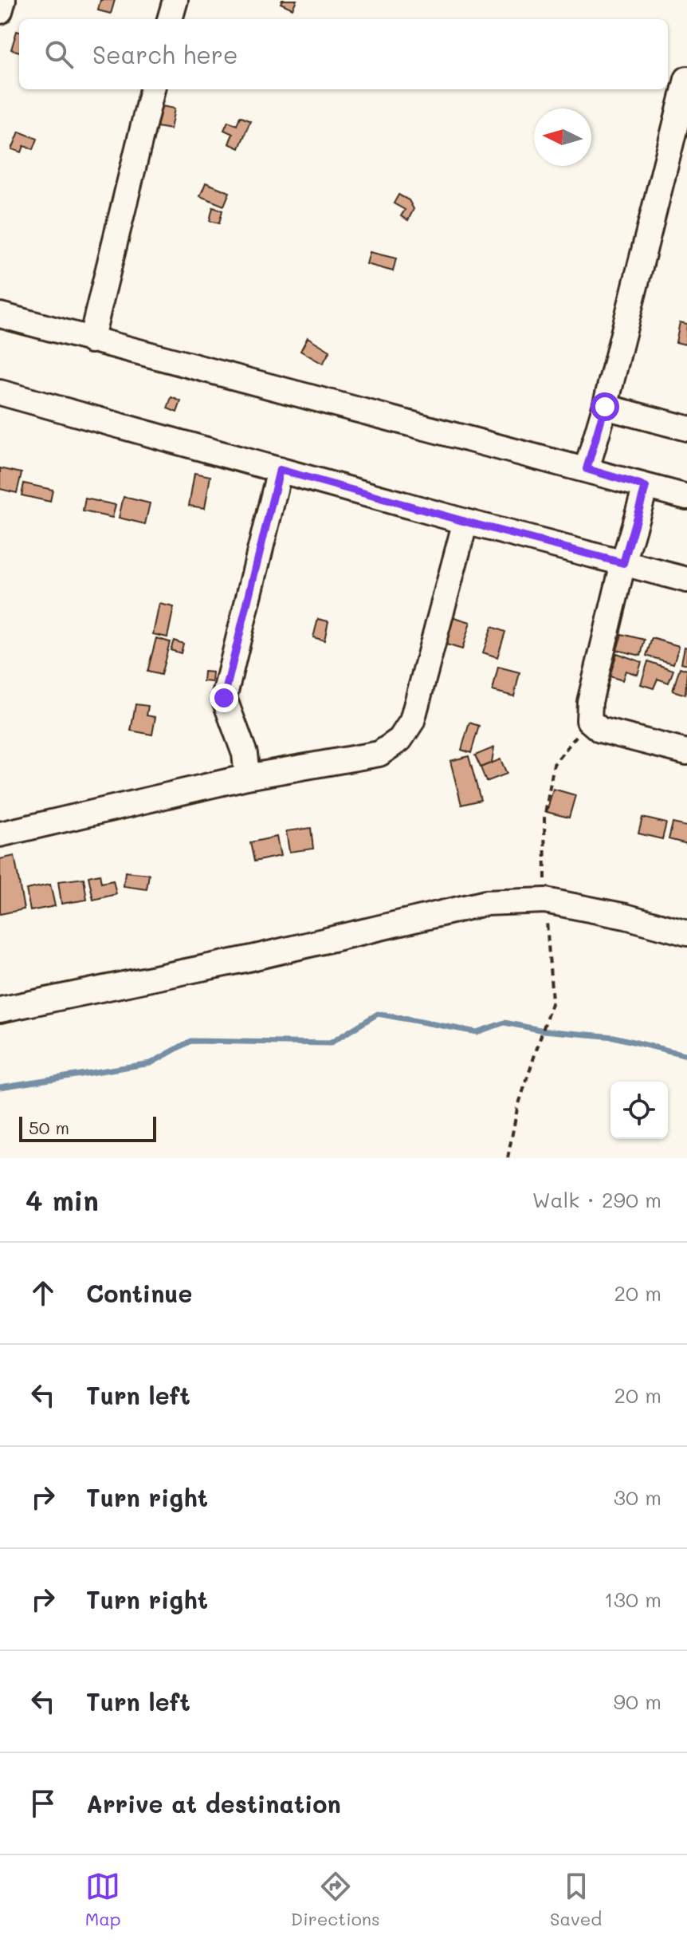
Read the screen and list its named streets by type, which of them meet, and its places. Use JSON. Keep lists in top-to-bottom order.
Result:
{
  "scale_bar": "50 m",
  "north": "left",
  "page": {
    "search": "Search here",
    "scale": "50 m",
    "heading": ["4 min", "Walk · 290 m"],
    "list": [
      ["Continue", "20 m"],
      ["Turn left", "20 m"],
      ["Turn right", "30 m"],
      ["Turn right", "130 m"],
      ["Turn left", "90 m"],
      "Arrive at destination"
    ],
    "nav": ["Map", "Directions", "Saved"]
  }
}
